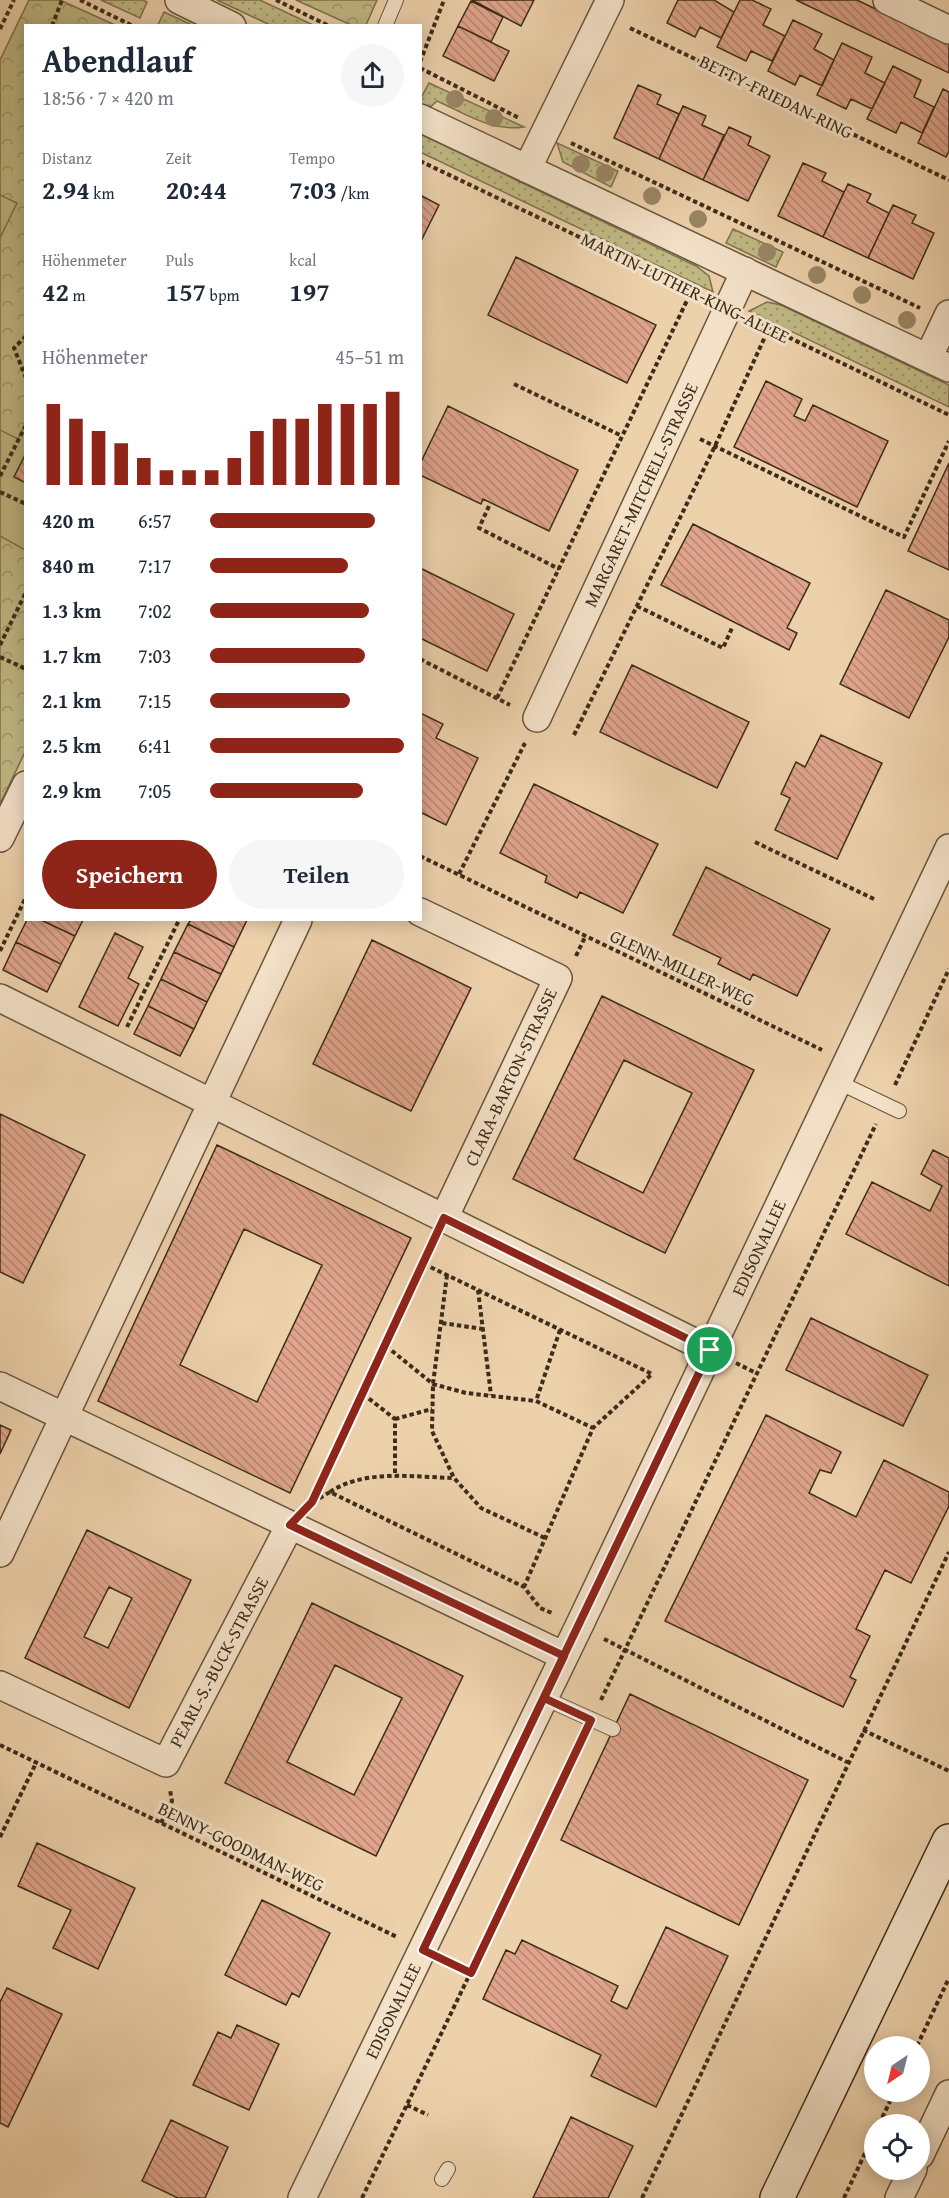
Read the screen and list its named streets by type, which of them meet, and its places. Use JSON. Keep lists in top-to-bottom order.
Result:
{
  "streets": {
    "street": [
      "MARGARET-MITCHELL-STRASSE",
      "CLARA-BARTON-STRASSE",
      "EDISONALLEE",
      "PEARL-S.-BUCK-STRASSE"
    ],
    "path": [
      "BETTY-FRIEDAN-RING",
      "MARTIN-LUTHER-KING-ALLEE",
      "GLENN-MILLER-WEG",
      "BENNY-GOODMAN-WEG"
    ]
  },
  "crossings": [
    ["MARTIN-LUTHER-KING-ALLEE", "MARGARET-MITCHELL-STRASSE"],
    ["GLENN-MILLER-WEG", "EDISONALLEE"],
    ["EDISONALLEE", "BENNY-GOODMAN-WEG"]
  ],
  "north": "bottom left",
  "page": {
    "heading": ["Abendlauf", "18:56 · 7 × 420 m"],
    "stats": [
      ["Distanz", "2.94 km"],
      ["Zeit", "20:44"],
      ["Tempo", "7:03 /km"],
      ["Höhenmeter", "42 m"],
      ["Puls", "157 bpm"],
      ["kcal", "197"]
    ],
    "chart": ["Höhenmeter", "45–51 m"],
    "list": [
      {
        "name": "420 m",
        "note": "6:57"
      },
      {
        "name": "840 m",
        "note": "7:17"
      },
      {
        "name": "1.3 km",
        "note": "7:02"
      },
      {
        "name": "1.7 km",
        "note": "7:03"
      },
      {
        "name": "2.1 km",
        "note": "7:15"
      },
      {
        "name": "2.5 km",
        "note": "6:41"
      },
      {
        "name": "2.9 km",
        "note": "7:05"
      }
    ],
    "buttons": ["Speichern", "Teilen"]
  }
}
